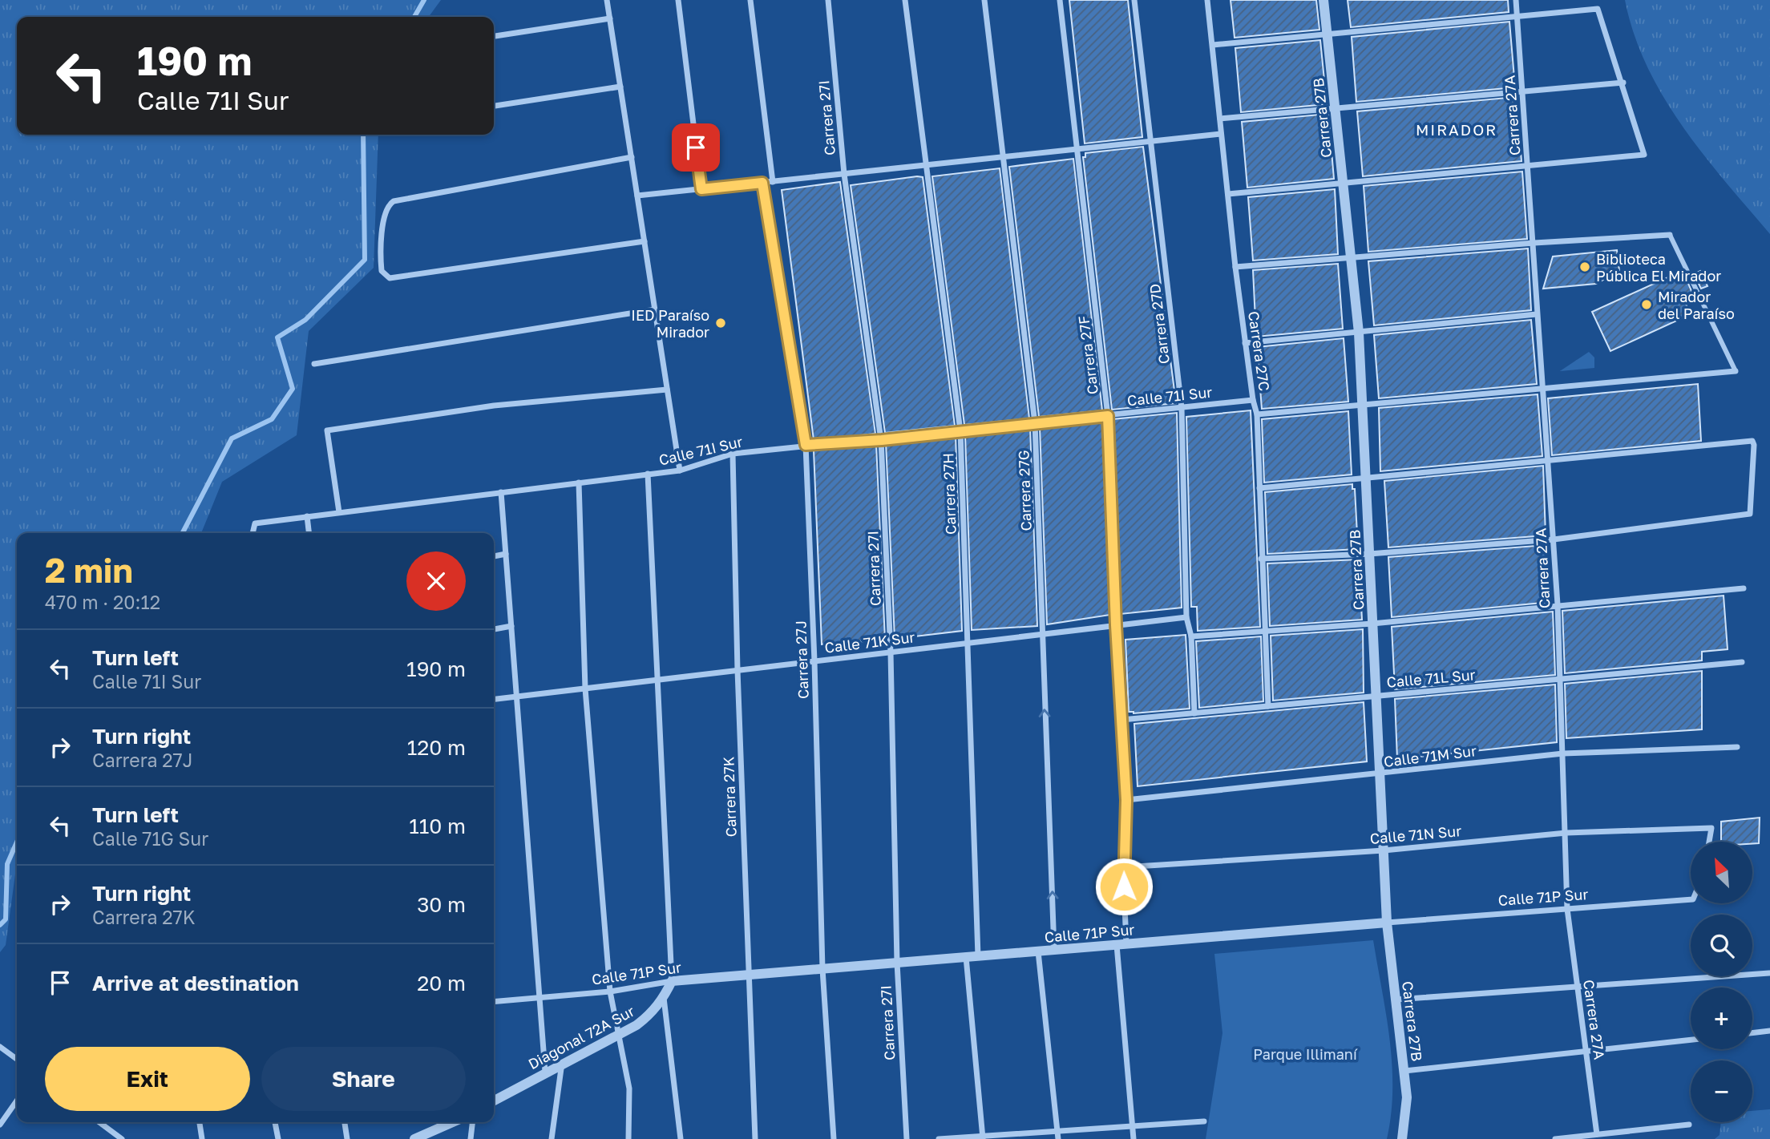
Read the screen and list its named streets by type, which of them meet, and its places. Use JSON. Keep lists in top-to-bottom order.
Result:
{
  "streets": {
    "street": [
      "Carrera 27A",
      "Carrera 27I",
      "Carrera 27B",
      "Carrera 27D",
      "Carrera 27C",
      "Carrera 27F",
      "Calle 71I Sur",
      "Carrera 27G",
      "Carrera 27H",
      "Calle 71K Sur",
      "Carrera 27J",
      "Calle 71L Sur",
      "Calle 71M Sur",
      "Carrera 27K",
      "Calle 71N Sur",
      "Calle 71P Sur",
      "Diagonal 72A Sur"
    ]
  },
  "crossings": [
    ["Carrera 27A", "Calle 71L Sur"],
    ["Carrera 27A", "Calle 71M Sur"],
    ["Carrera 27A", "Calle 71N Sur"],
    ["Carrera 27A", "Calle 71P Sur"],
    ["Carrera 27I", "Calle 71I Sur"],
    ["Carrera 27I", "Calle 71K Sur"],
    ["Carrera 27I", "Calle 71P Sur"],
    ["Carrera 27B", "Calle 71L Sur"],
    ["Carrera 27B", "Calle 71M Sur"],
    ["Carrera 27B", "Calle 71N Sur"],
    ["Carrera 27B", "Calle 71P Sur"],
    ["Carrera 27D", "Calle 71I Sur"],
    ["Carrera 27D", "Calle 71K Sur"],
    ["Carrera 27D", "Calle 71L Sur"],
    ["Carrera 27C", "Calle 71I Sur"],
    ["Carrera 27C", "Calle 71L Sur"],
    ["Carrera 27F", "Calle 71I Sur"],
    ["Carrera 27F", "Calle 71K Sur"],
    ["Carrera 27F", "Calle 71L Sur"],
    ["Carrera 27F", "Calle 71M Sur"],
    ["Carrera 27F", "Calle 71N Sur"],
    ["Carrera 27F", "Calle 71P Sur"],
    ["Calle 71I Sur", "Carrera 27G"],
    ["Calle 71I Sur", "Carrera 27H"],
    ["Calle 71I Sur", "Carrera 27J"],
    ["Calle 71I Sur", "Carrera 27K"],
    ["Carrera 27G", "Calle 71K Sur"],
    ["Carrera 27G", "Calle 71P Sur"],
    ["Carrera 27H", "Calle 71K Sur"],
    ["Carrera 27H", "Calle 71P Sur"],
    ["Calle 71K Sur", "Carrera 27J"],
    ["Calle 71K Sur", "Carrera 27K"],
    ["Carrera 27J", "Calle 71P Sur"],
    ["Carrera 27K", "Calle 71P Sur"],
    ["Calle 71P Sur", "Diagonal 72A Sur"]
  ],
  "districts": ["MIRADOR"],
  "parks": ["Parque Illimaní"],
  "places": ["Biblioteca Pública El Mirador", "Mirador del Paraíso", "IED Paraíso Mirador"],
  "north": "top left",
  "page": {
    "turn": ["190 m", "Calle 71I Sur"],
    "heading": ["2 min", "470 m · 20:12"],
    "list": [
      {
        "name": "Turn left",
        "note": "Calle 71I Sur",
        "value": "190 m"
      },
      {
        "name": "Turn right",
        "note": "Carrera 27J",
        "value": "120 m"
      },
      {
        "name": "Turn left",
        "note": "Calle 71G Sur",
        "value": "110 m"
      },
      {
        "name": "Turn right",
        "note": "Carrera 27K",
        "value": "30 m"
      },
      {
        "name": "Arrive at destination",
        "value": "20 m"
      }
    ],
    "map_buttons": ["+", "−"],
    "buttons": ["Exit", "Share"]
  }
}
